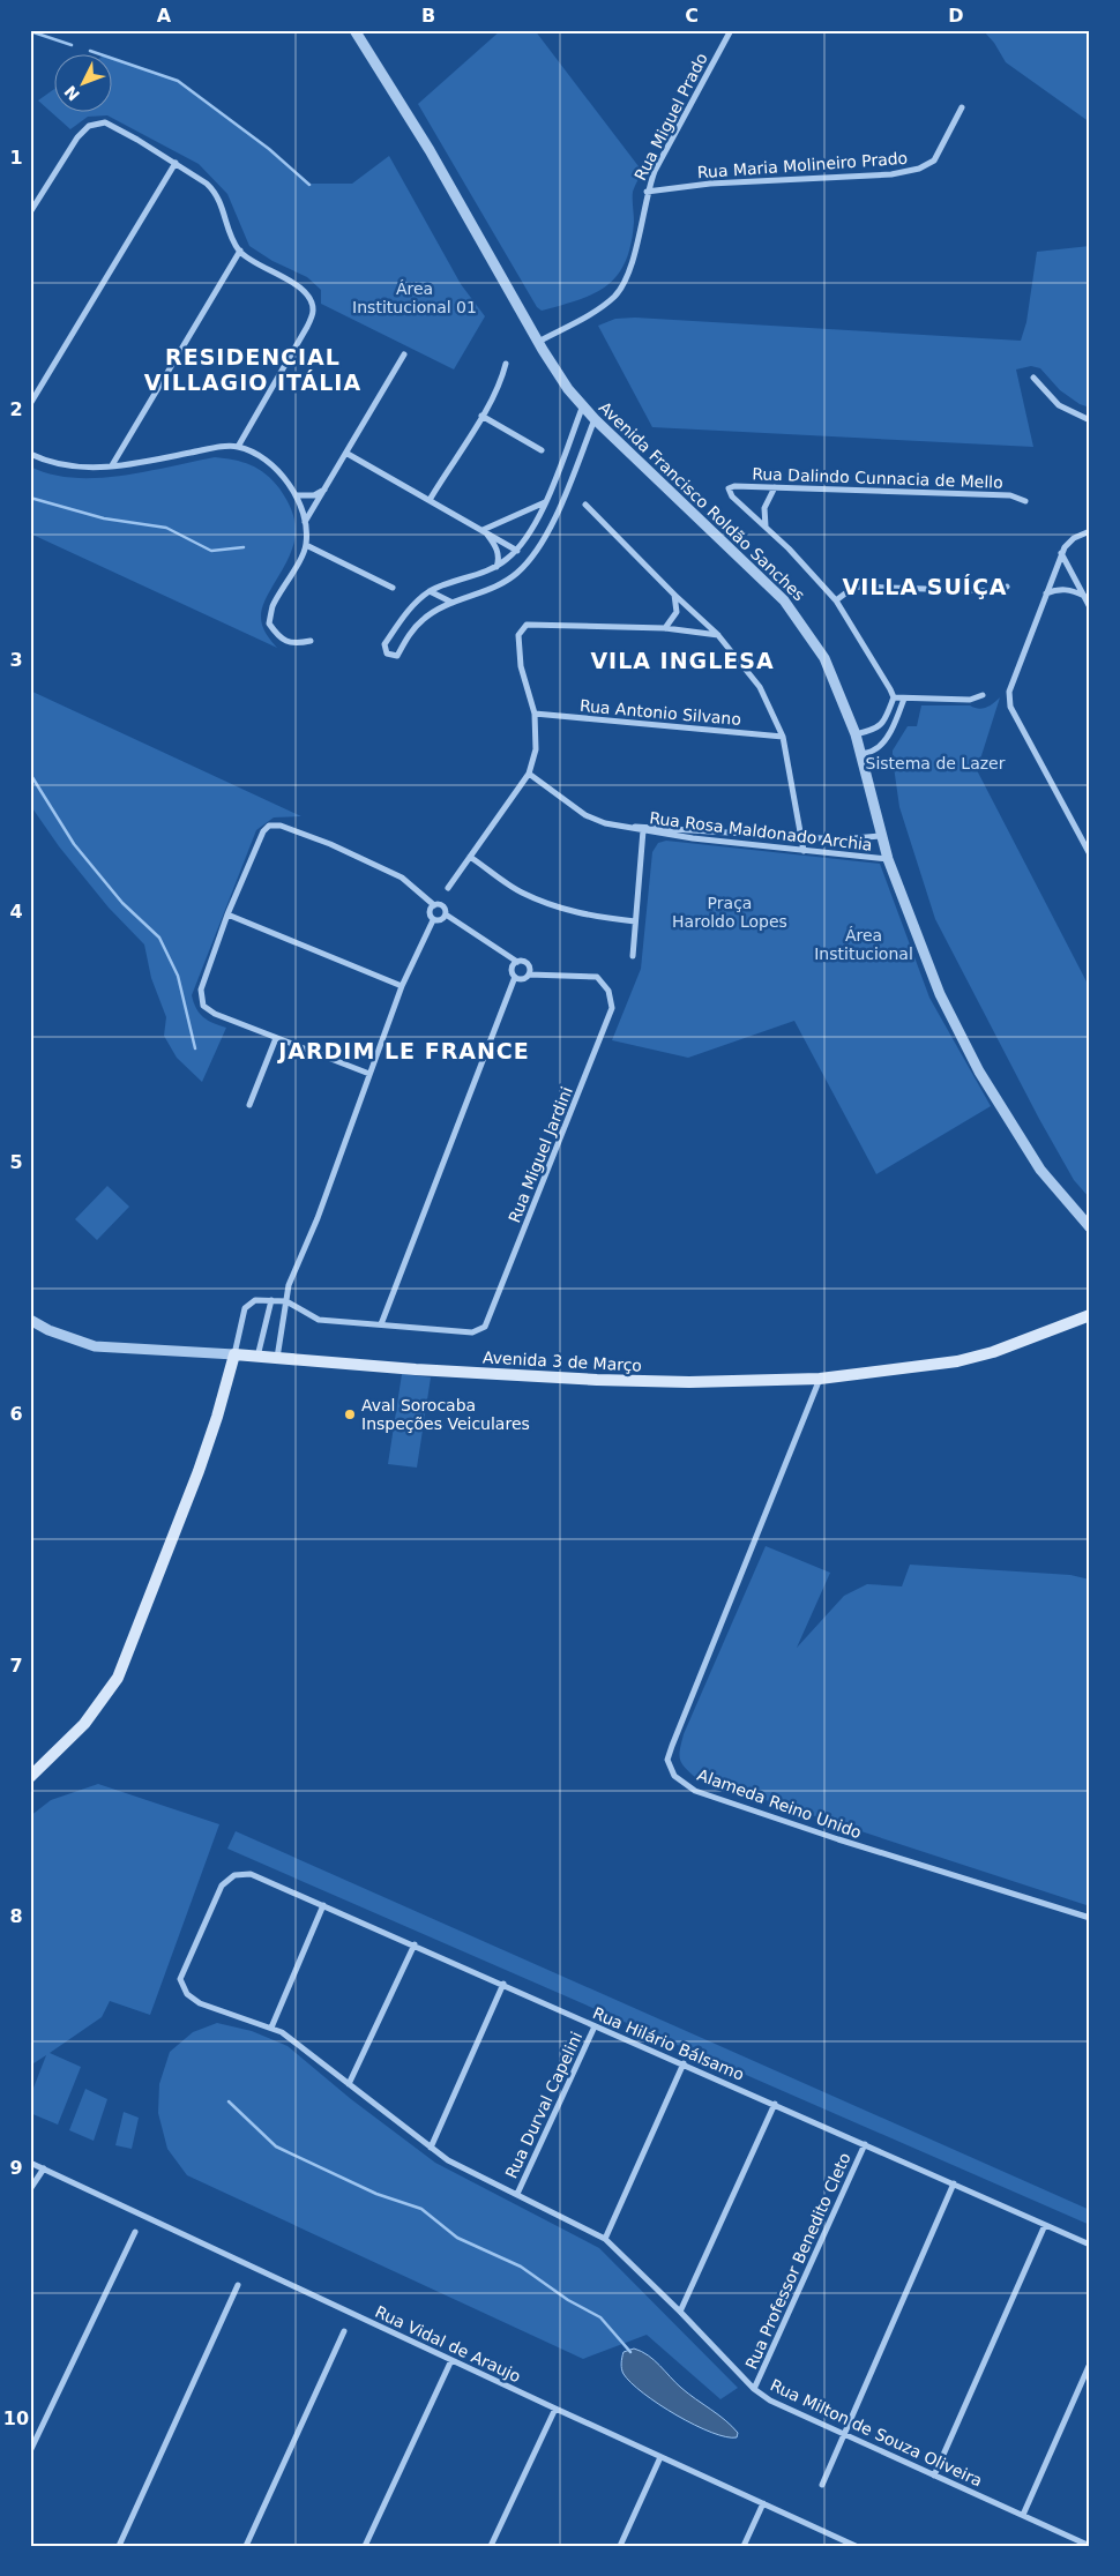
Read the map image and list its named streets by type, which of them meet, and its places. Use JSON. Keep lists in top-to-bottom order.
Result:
{
  "streets": {
    "main road": ["Avenida 3 de Março"],
    "street": [
      "Rua Miguel Prado",
      "Rua Maria Molineiro Prado",
      "Rua Dalindo Cunnacia de Mello",
      "Avenida Francisco Roldão Sanches",
      "Rua Antonio Silvano",
      "Rua Rosa Maldonado Archia",
      "Rua Miguel Jardini",
      "Alameda Reino Unido",
      "Rua Hilário Bálsamo",
      "Rua Durval Capelini",
      "Rua Professor Benedito Cleto",
      "Rua Vidal de Araujo",
      "Rua Milton de Souza Oliveira"
    ]
  },
  "crossings": [
    ["Rua Miguel Prado", "Rua Maria Molineiro Prado"],
    ["Rua Miguel Prado", "Avenida Francisco Roldão Sanches"],
    ["Avenida Francisco Roldão Sanches", "Rua Rosa Maldonado Archia"],
    ["Avenida 3 de Março", "Alameda Reino Unido"],
    ["Rua Hilário Bálsamo", "Rua Durval Capelini"],
    ["Rua Hilário Bálsamo", "Rua Professor Benedito Cleto"],
    ["Rua Hilário Bálsamo", "Rua Milton de Souza Oliveira"],
    ["Rua Durval Capelini", "Rua Milton de Souza Oliveira"],
    ["Rua Professor Benedito Cleto", "Rua Milton de Souza Oliveira"]
  ],
  "districts": [
    "RESIDENCIAL VILLAGIO ITÁLIA",
    "VILLA SUÍÇA",
    "VILA INGLESA",
    "JARDIM LE FRANCE"
  ],
  "parks": [
    "Área Institucional 01",
    "Sistema de Lazer",
    "Praça Haroldo Lopes",
    "Área Institucional"
  ],
  "places": ["Aval Sorocaba Inspeções Veiculares"],
  "north": "bottom left",
  "grid": {
    "columns": [
      "A",
      "B",
      "C",
      "D"
    ],
    "rows": [
      "1",
      "2",
      "3",
      "4",
      "5",
      "6",
      "7",
      "8",
      "9",
      "10"
    ]
  }
}
